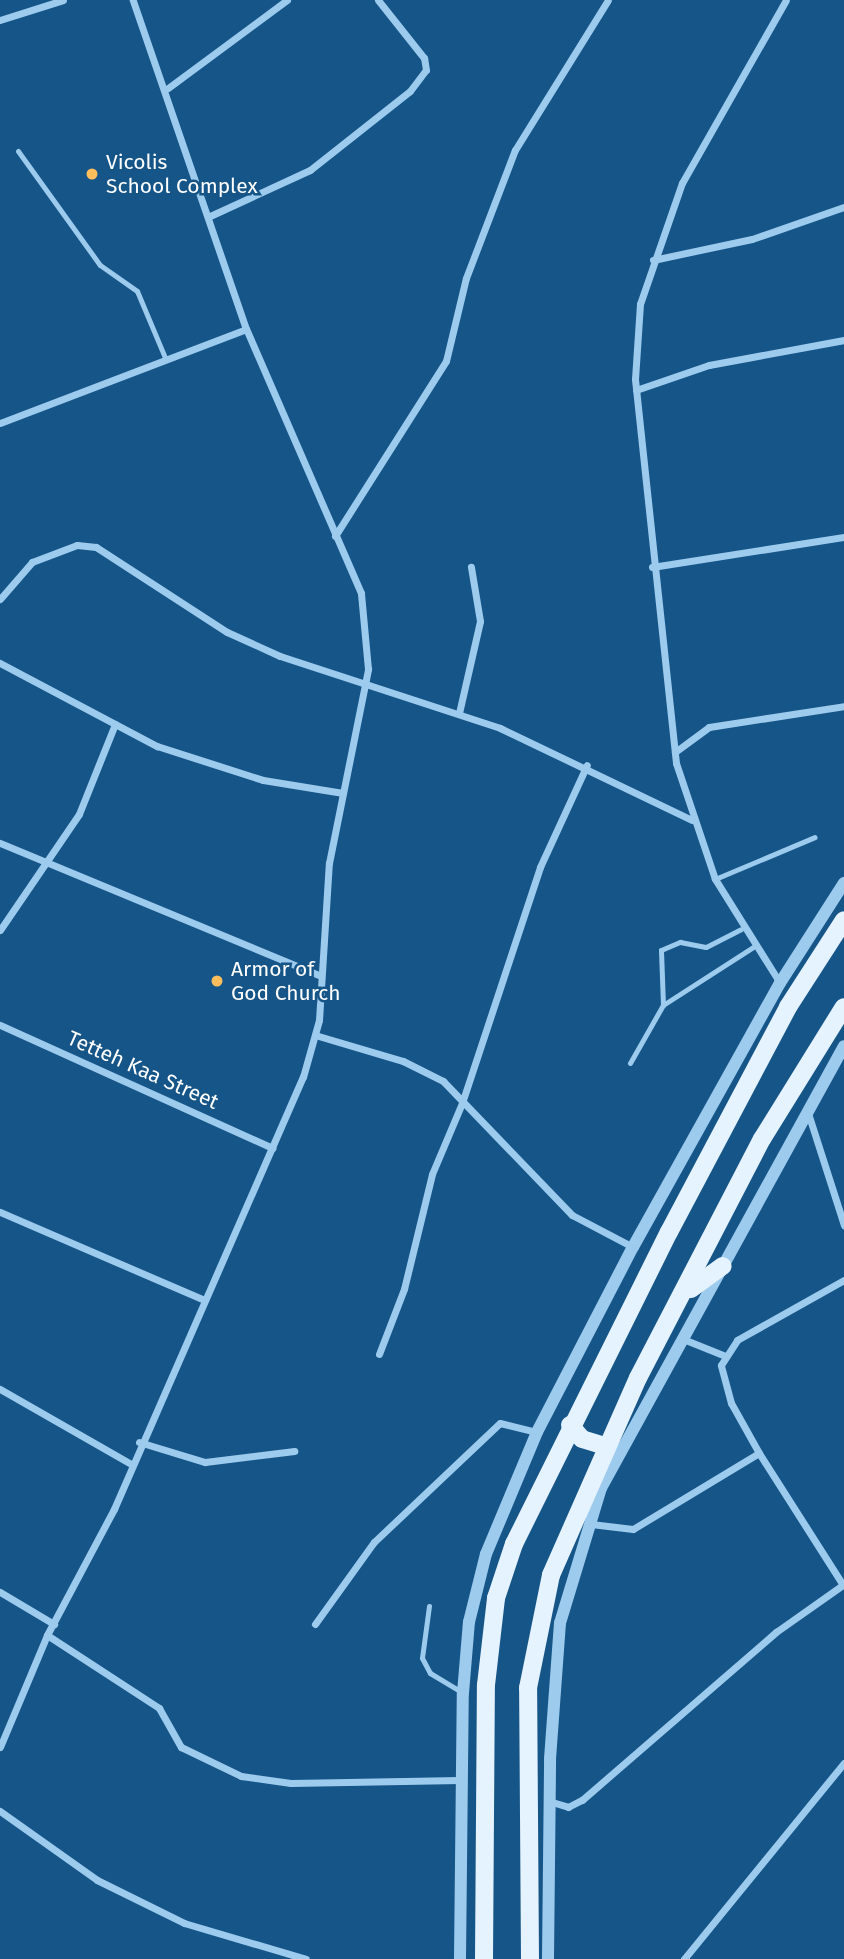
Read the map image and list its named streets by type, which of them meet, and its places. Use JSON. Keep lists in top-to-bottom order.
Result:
{
  "streets": {
    "street": ["Tetteh Kaa Street"]
  },
  "places": ["Vicolis School Complex", "Armor of God Church"]
}
